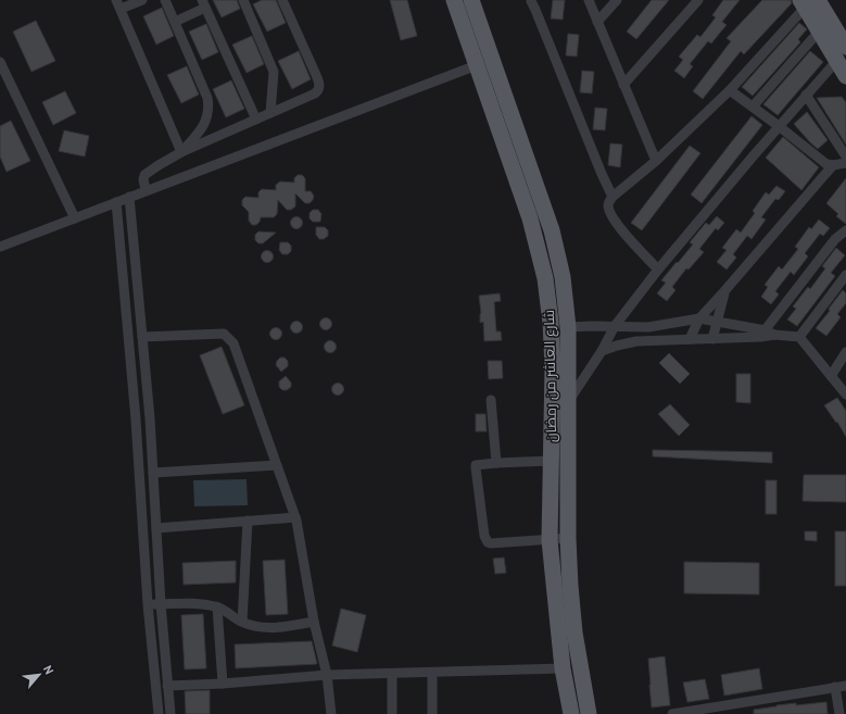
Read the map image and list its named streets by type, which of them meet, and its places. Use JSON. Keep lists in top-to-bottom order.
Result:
{
  "streets": {
    "main road": ["شارع العاشر من رمضان"]
  },
  "north": "top right"
}
